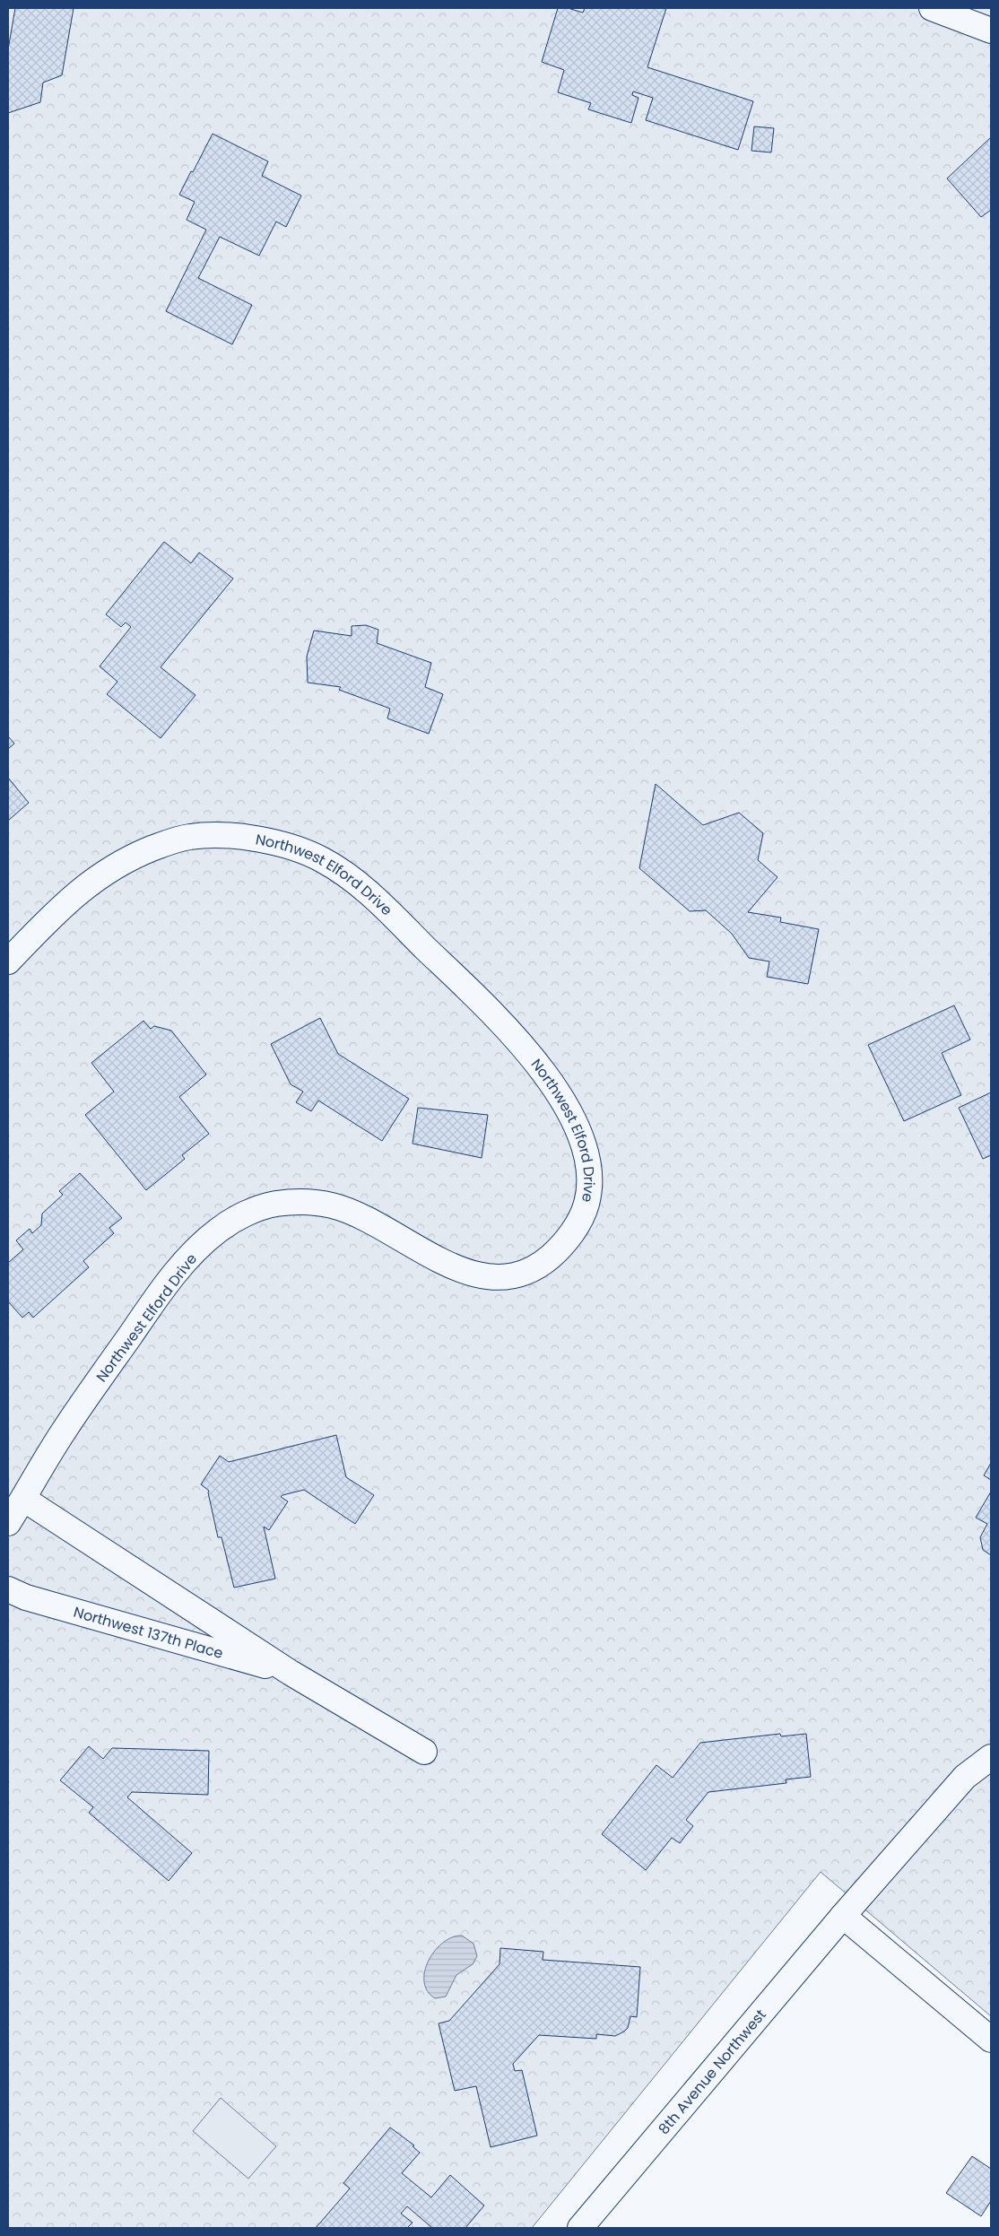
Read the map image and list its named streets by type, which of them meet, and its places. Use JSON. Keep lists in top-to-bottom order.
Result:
{
  "streets": {
    "street": ["Northwest Elford Drive", "Northwest 137th Place", "8th Avenue Northwest"]
  }
}
